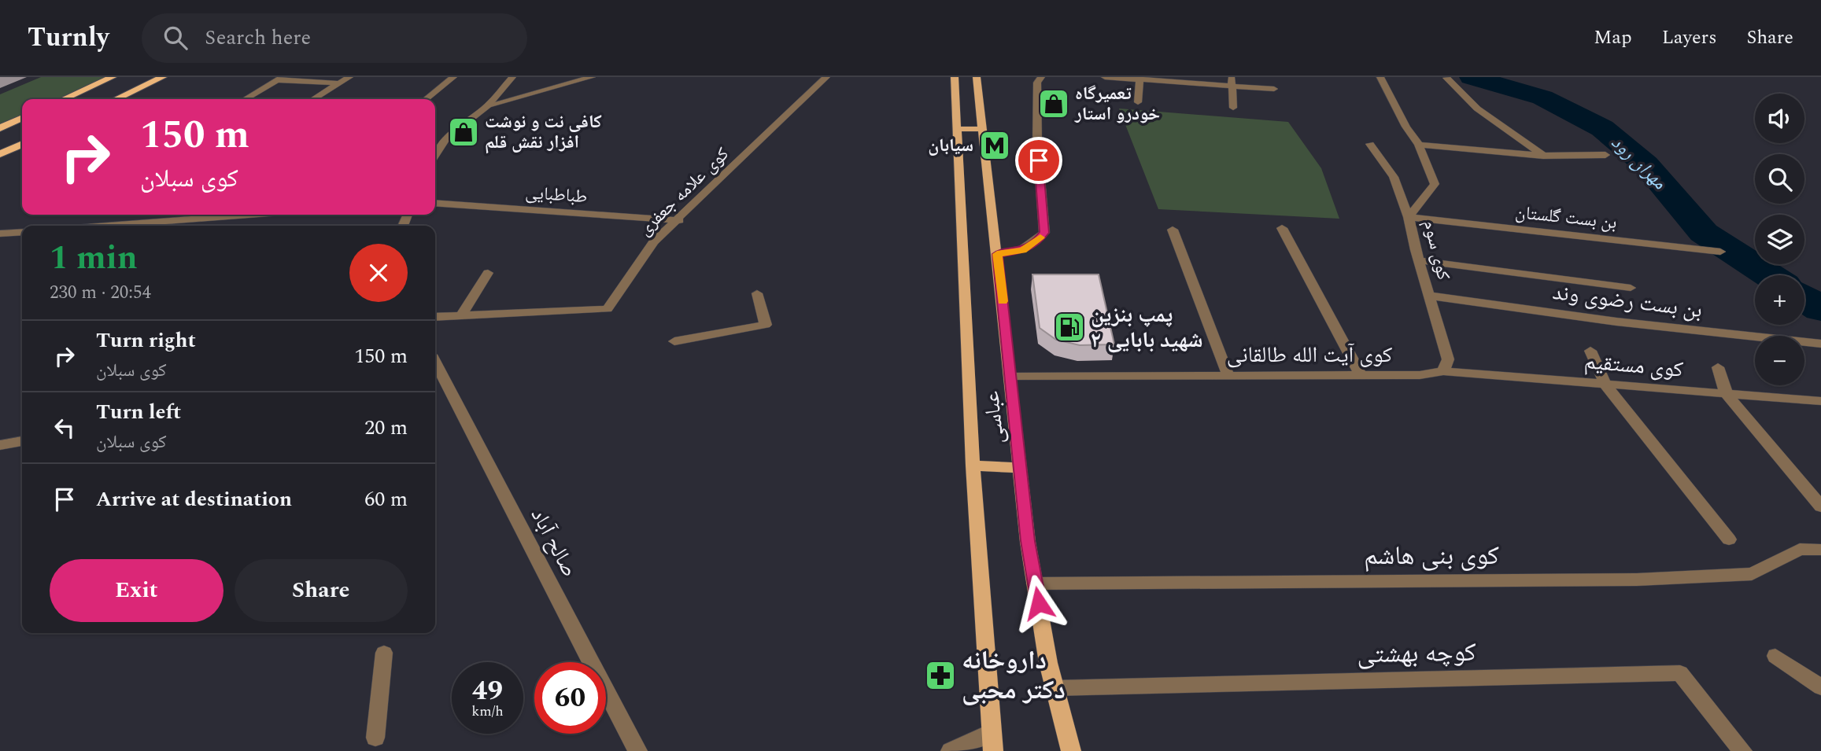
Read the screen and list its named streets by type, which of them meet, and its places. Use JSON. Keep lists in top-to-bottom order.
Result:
{
  "streets": {
    "main road": ["عباسى"],
    "street": [
      "کوی علامه جعفری",
      "طباطبایی",
      "بن بست گلستان",
      "کوی سوم",
      "بن بست رضوی وند",
      "کوی آیت الله طالقانی",
      "کوی مستقیم",
      "صالح آباد",
      "کوی بنی هاشم",
      "کوچه بهشتی"
    ]
  },
  "crossings": [
    ["کوی علامه جعفری", "طباطبایی"],
    ["بن بست گلستان", "کوی سوم"],
    ["کوی سوم", "بن بست رضوی وند"],
    ["کوی سوم", "کوی آیت الله طالقانی"],
    ["کوی سوم", "کوی مستقیم"],
    ["کوی آیت الله طالقانی", "کوی مستقیم"],
    ["کوی آیت الله طالقانی", "عباسى"],
    ["عباسى", "کوی بنی هاشم"],
    ["عباسى", "کوچه بهشتی"]
  ],
  "water": ["مهران رود"],
  "places": {
    "shop": ["تعمیرگاه خودرو استار", "کافی نت و نوشت افزار نقش قلم"],
    "metro station": ["سیابان"],
    "fuel station": ["پمپ بنزین شهید بابایی ۲"],
    "pharmacy": ["داروخانه دکتر محبی"]
  },
  "page": {
    "header": "Turnly",
    "search": "Search here",
    "nav": ["Map", "Layers", "Share"],
    "map_buttons": ["+", "−"],
    "turn": ["150 m", "کوی سبلان"],
    "heading": ["1 min", "230 m · 20:54"],
    "list": [
      {
        "name": "Turn right",
        "note": "کوی سبلان",
        "value": "150 m"
      },
      {
        "name": "Turn left",
        "note": "کوی سبلان",
        "value": "20 m"
      },
      {
        "name": "Arrive at destination",
        "value": "60 m"
      }
    ],
    "buttons": ["Exit", "Share"],
    "speed": "49 km/h",
    "limit": "60"
  }
}
